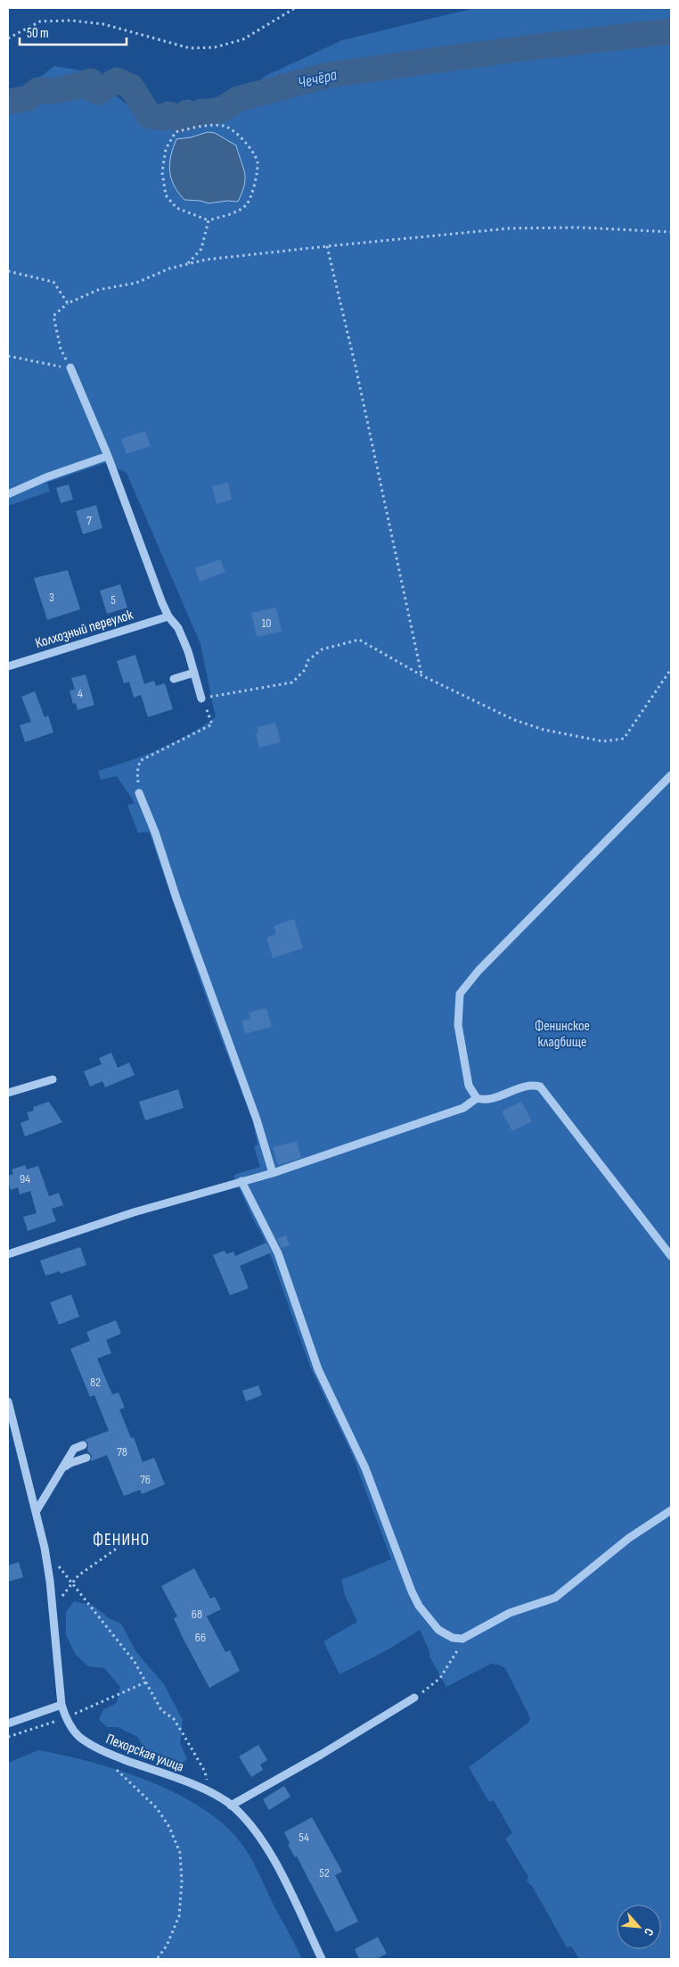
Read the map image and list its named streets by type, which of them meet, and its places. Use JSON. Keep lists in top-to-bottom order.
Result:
{
  "streets": {
    "street": ["Колхозный переулок", "Пехорская улица"]
  },
  "districts": ["ФЕНИНО"],
  "water": ["Чечёра"],
  "parks": ["Фенинское кладбище"],
  "house_numbers": [
    "7",
    "3",
    "5",
    "10",
    "4",
    "94",
    "82",
    "78",
    "76",
    "68",
    "66",
    "54",
    "52"
  ],
  "scale_bar": "50 m",
  "north": "bottom right"
}
